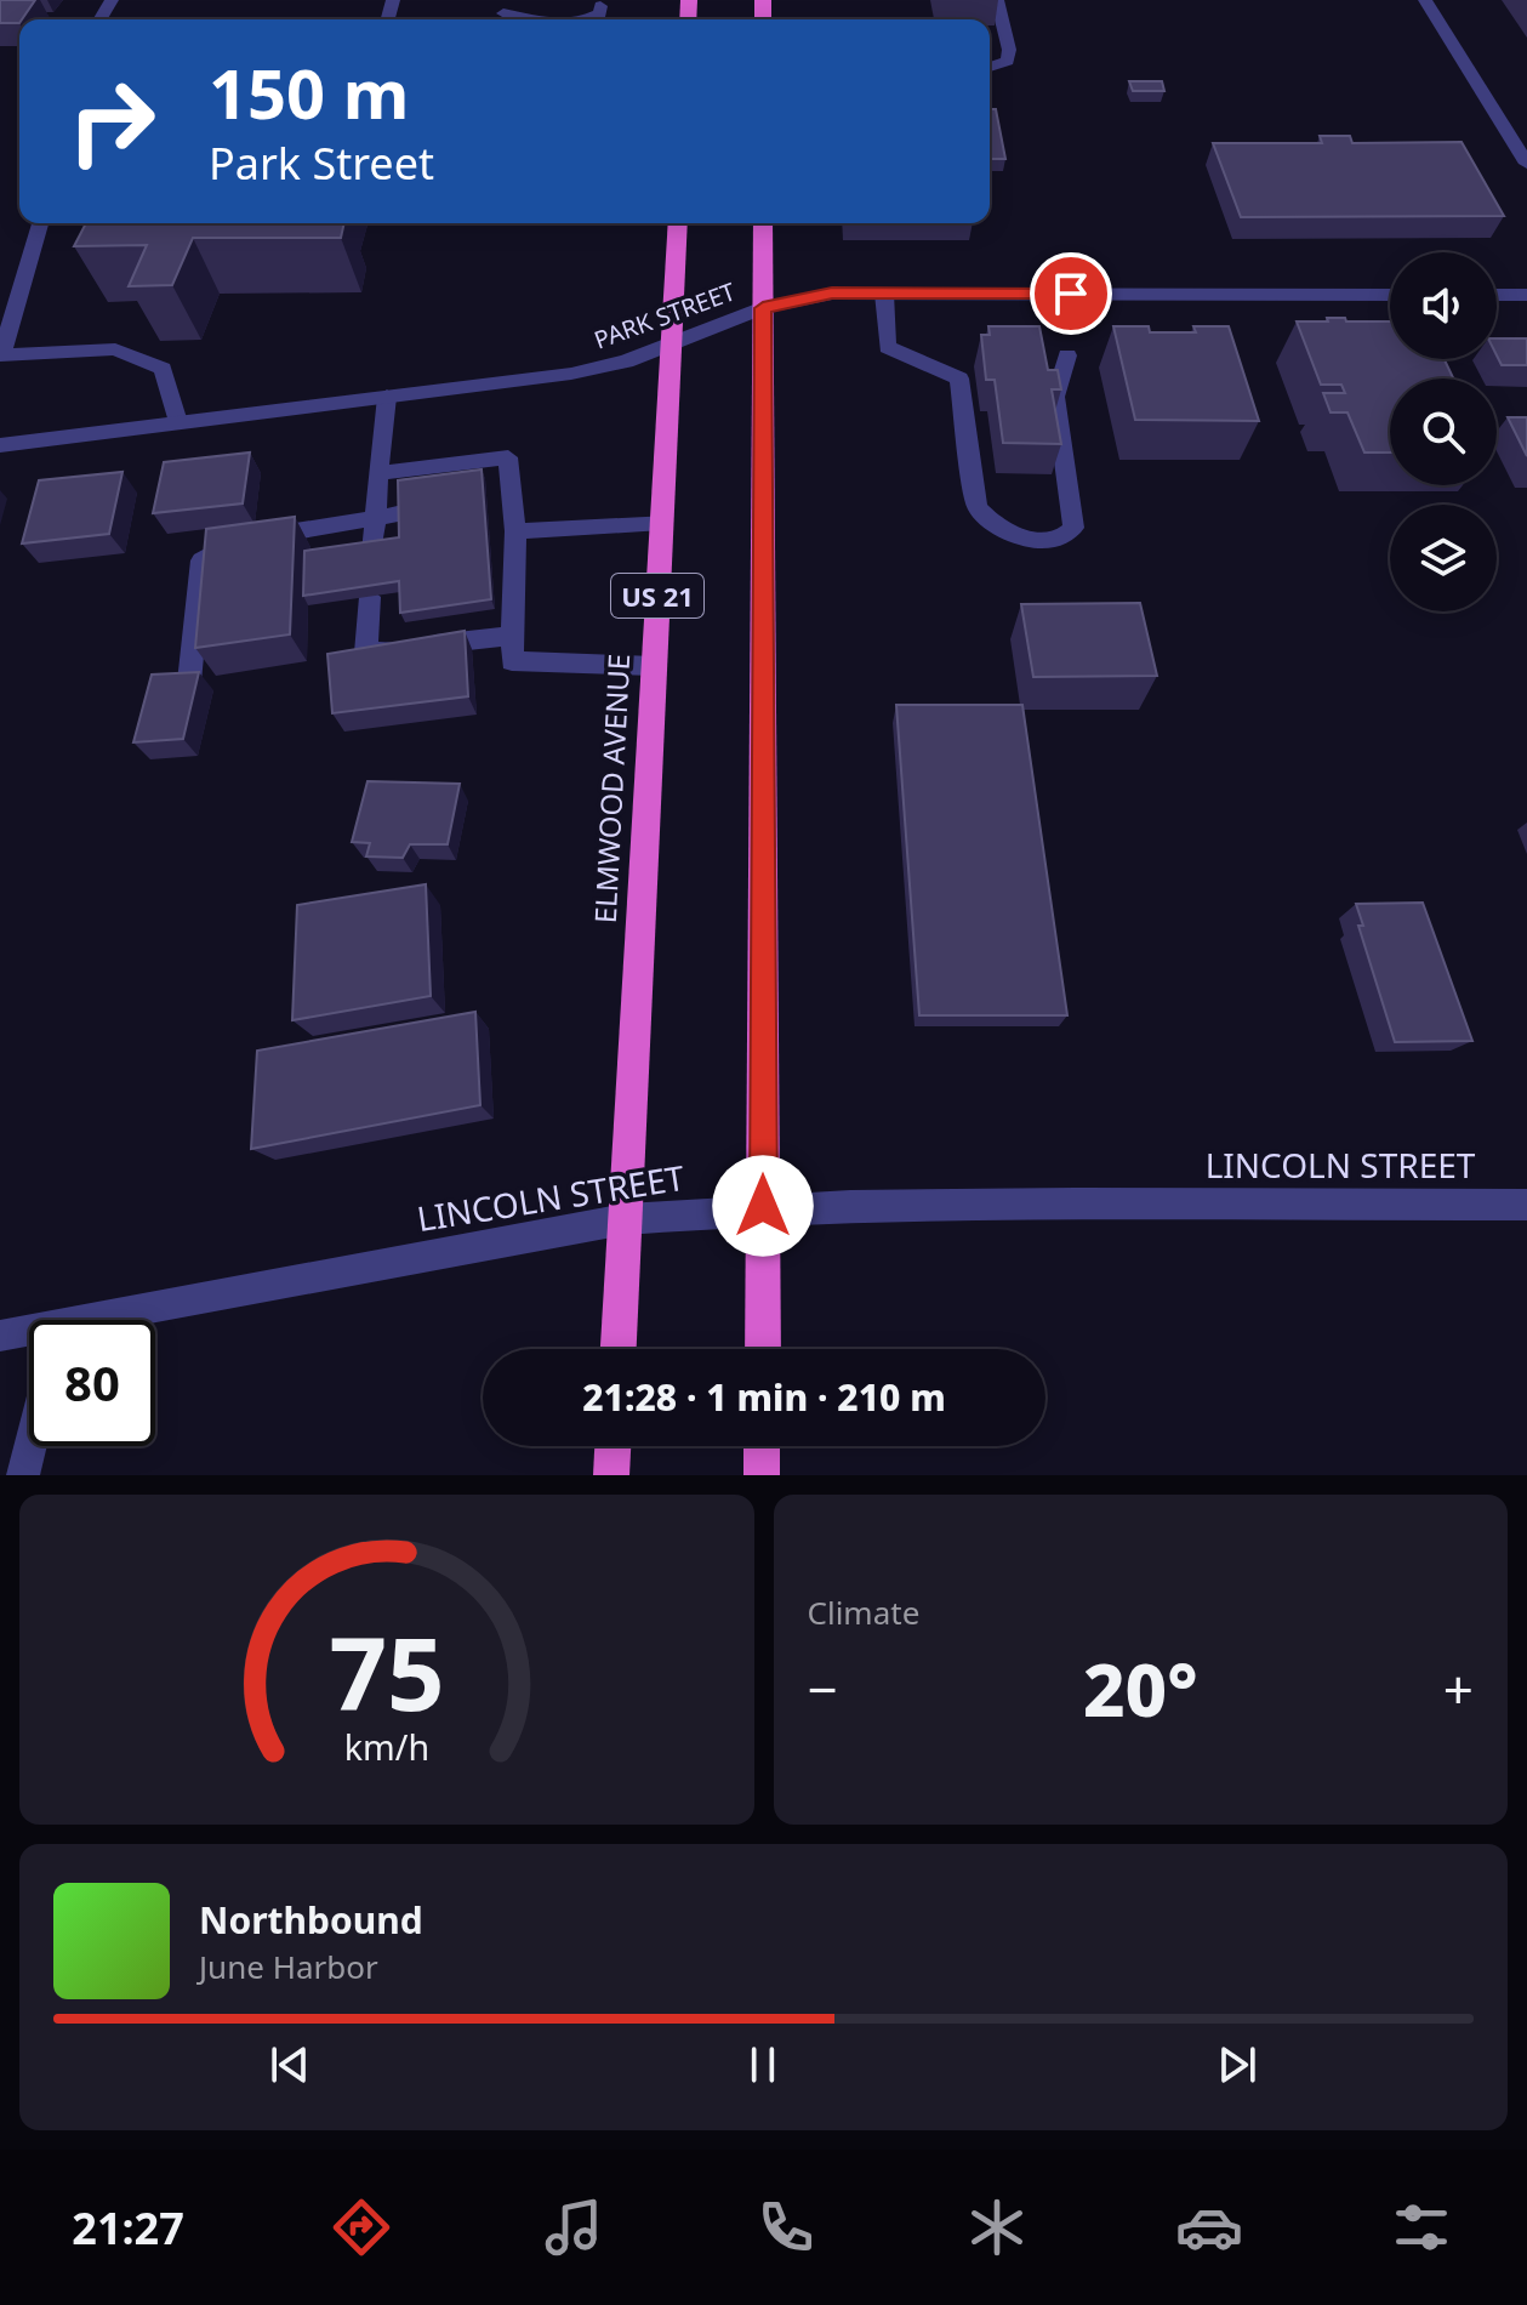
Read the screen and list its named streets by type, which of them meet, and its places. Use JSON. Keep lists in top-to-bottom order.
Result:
{
  "streets": {
    "highway": ["US 21", "ELMWOOD AVENUE"],
    "street": ["PARK STREET", "LINCOLN STREET"]
  },
  "crossings": [
    ["PARK STREET", "ELMWOOD AVENUE"],
    ["ELMWOOD AVENUE", "LINCOLN STREET"]
  ],
  "page": {
    "turn": ["150 m", "Park Street"],
    "limit": "80",
    "trip": "21:28 · 1 min · 210 m",
    "tile": "Climate",
    "heat": ["−", "20°", "+"],
    "song": ["Northbound", "June Harbor"],
    "tabs": "21:27",
    "gauge": ["75", "km/h"]
  }
}
